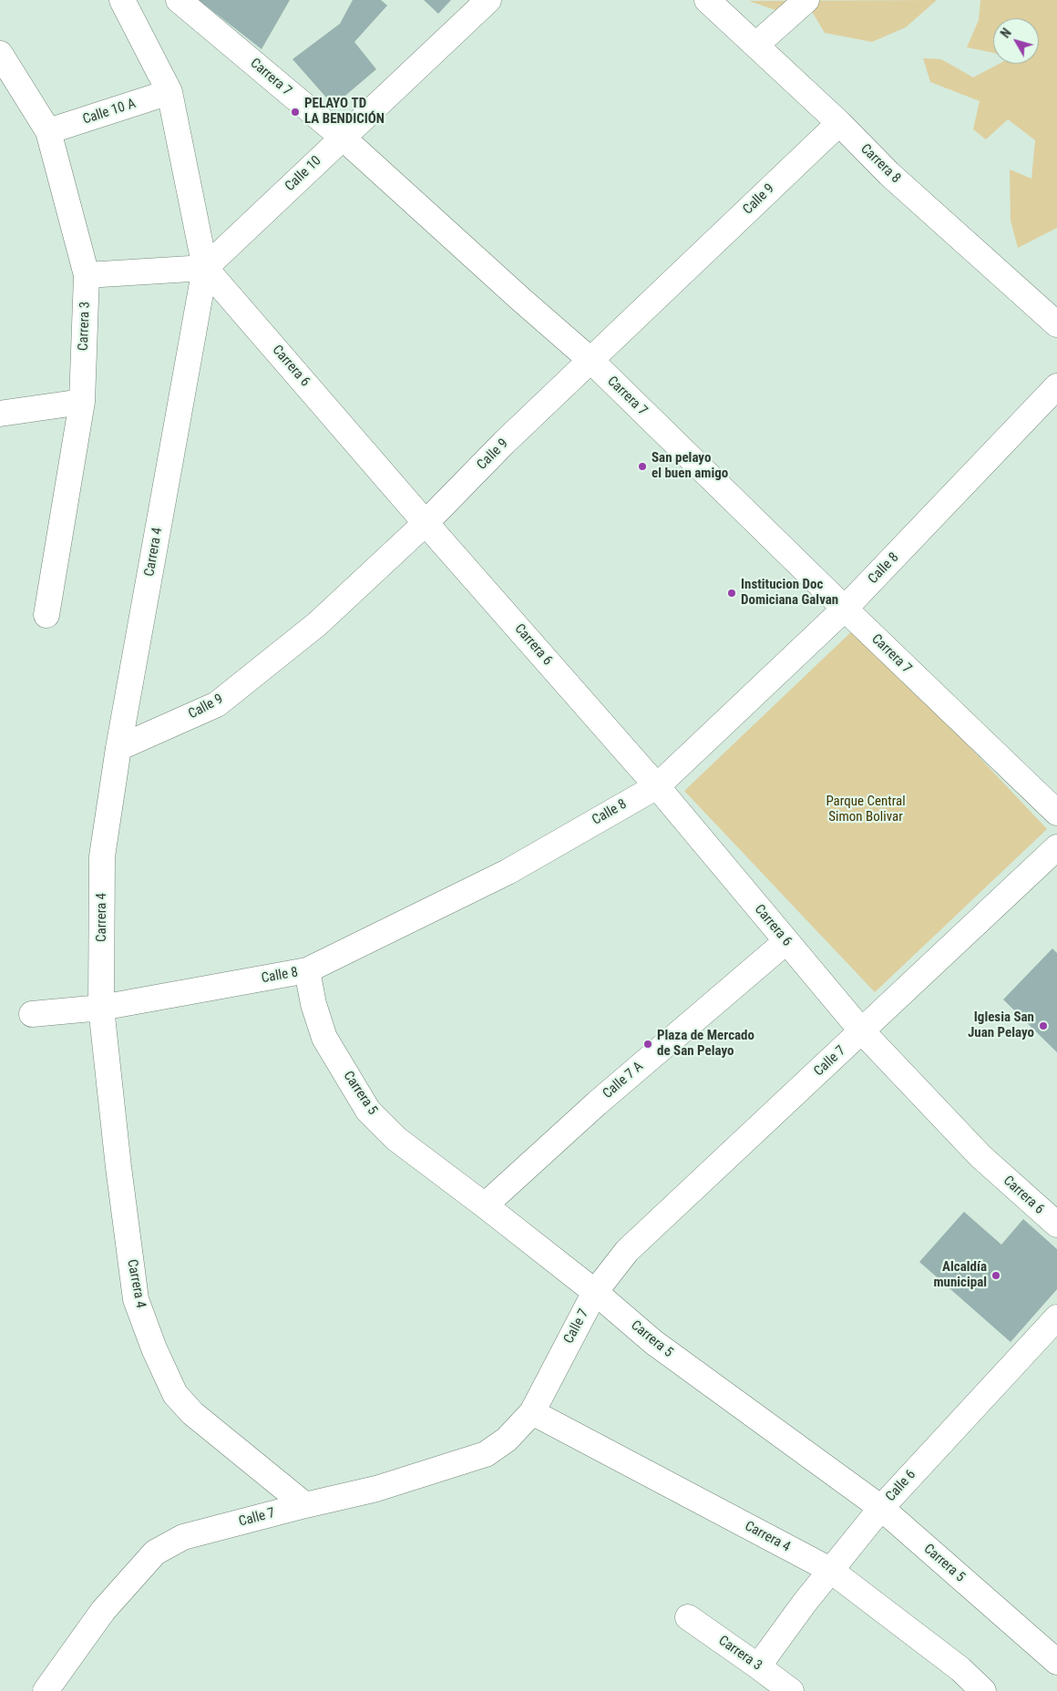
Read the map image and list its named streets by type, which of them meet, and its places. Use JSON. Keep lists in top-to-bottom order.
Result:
{
  "streets": {
    "street": [
      "Carrera 7",
      "Calle 10 A",
      "Carrera 8",
      "Calle 10",
      "Calle 9",
      "Carrera 3",
      "Carrera 6",
      "Carrera 4",
      "Calle 8",
      "Calle 7",
      "Calle 7 A",
      "Carrera 5",
      "Calle 6"
    ]
  },
  "crossings": [
    ["Carrera 7", "Calle 10"],
    ["Carrera 7", "Calle 9"],
    ["Carrera 7", "Calle 8"],
    ["Calle 10 A", "Carrera 3"],
    ["Calle 10 A", "Carrera 6"],
    ["Carrera 8", "Calle 9"],
    ["Calle 10", "Carrera 6"],
    ["Calle 10", "Carrera 4"],
    ["Calle 9", "Carrera 6"],
    ["Calle 9", "Carrera 4"],
    ["Carrera 3", "Calle 6"],
    ["Carrera 6", "Carrera 4"],
    ["Carrera 6", "Calle 8"],
    ["Carrera 6", "Calle 7"],
    ["Carrera 6", "Calle 7 A"],
    ["Carrera 4", "Calle 8"],
    ["Carrera 4", "Calle 7"],
    ["Carrera 4", "Calle 6"],
    ["Calle 8", "Carrera 5"],
    ["Calle 7", "Carrera 5"],
    ["Calle 7 A", "Carrera 5"],
    ["Carrera 5", "Calle 6"]
  ],
  "parks": ["Parque Central Simon Bolivar"],
  "places": [
    "PELAYO TD LA BENDICIÓN",
    "San pelayo el buen amigo",
    "Institucion Doc Domiciana Galvan",
    "Iglesia San Juan Pelayo",
    "Plaza de Mercado de San Pelayo",
    "Alcaldía municipal"
  ],
  "north": "top left"
}
